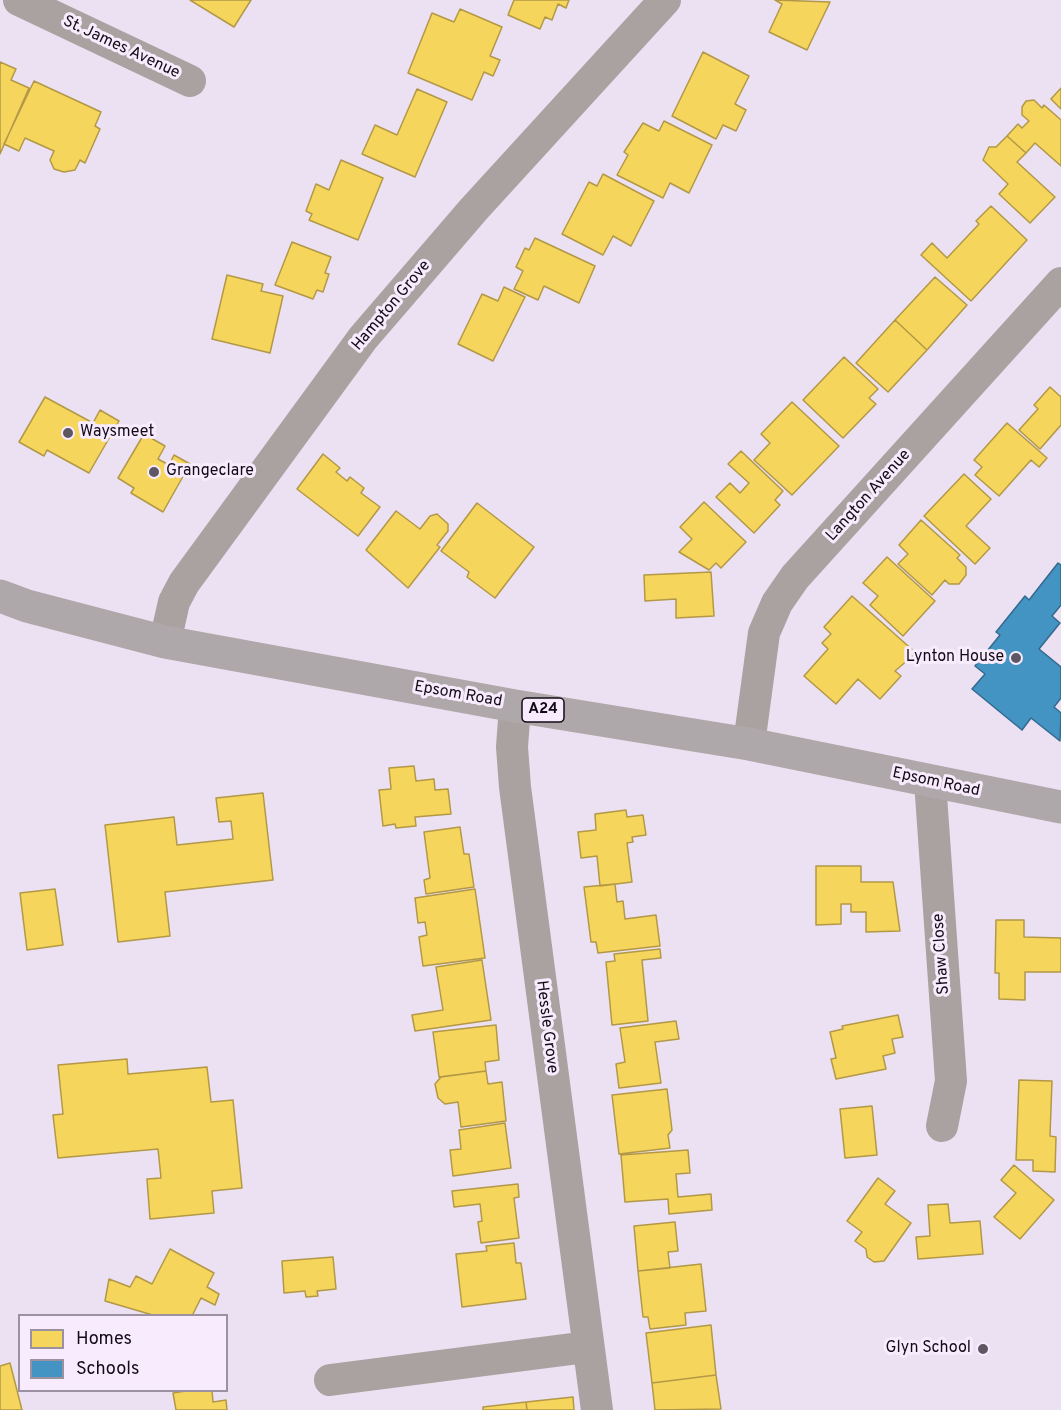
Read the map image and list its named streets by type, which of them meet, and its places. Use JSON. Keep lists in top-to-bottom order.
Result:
{
  "streets": {
    "highway": ["Epsom Road", "A24"],
    "street": [
      "St. James Avenue",
      "Hampton Grove",
      "Langton Avenue",
      "Shaw Close",
      "Hessle Grove"
    ]
  },
  "crossings": [
    ["Hampton Grove", "Epsom Road"],
    ["Langton Avenue", "Epsom Road"],
    ["Epsom Road", "Shaw Close"],
    ["Epsom Road", "Hessle Grove"]
  ],
  "places": [
    "Waysmeet",
    "Grangeclare",
    "Lynton House",
    "Glyn School"
  ],
  "legend": ["Homes", "Schools"]
}
